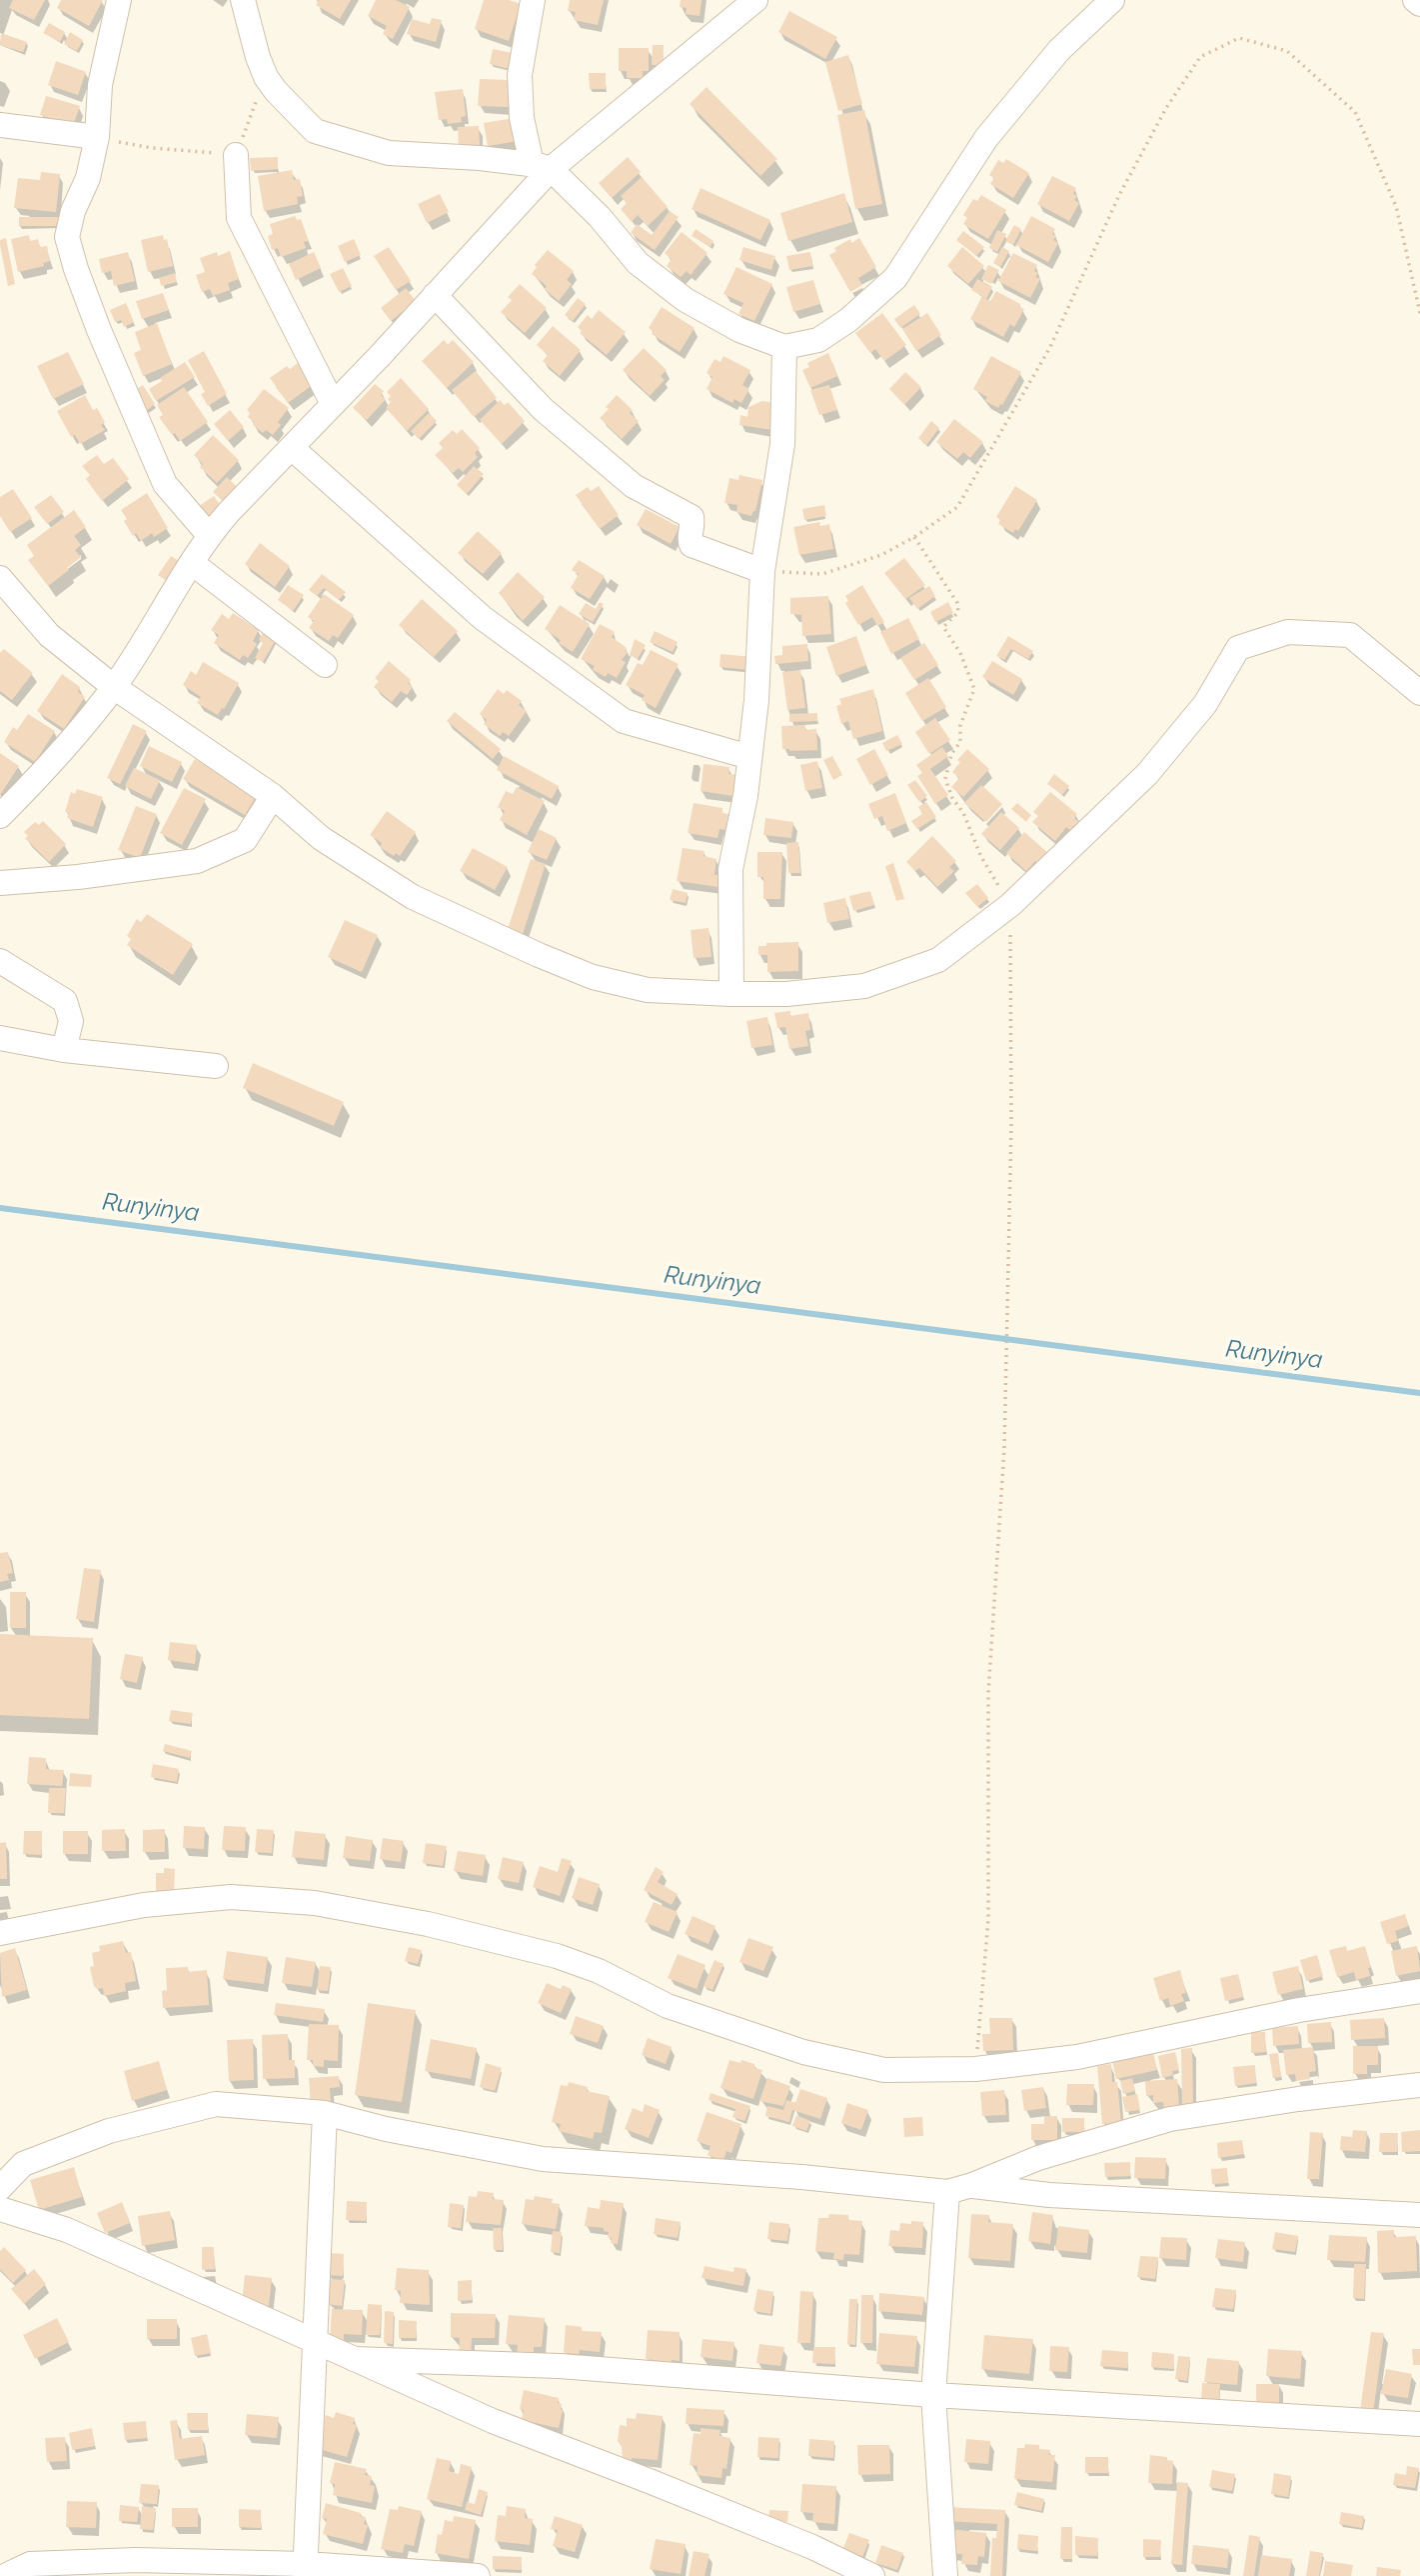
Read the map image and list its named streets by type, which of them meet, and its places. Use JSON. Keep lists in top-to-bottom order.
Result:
{
  "water": ["Runyinya"]
}
